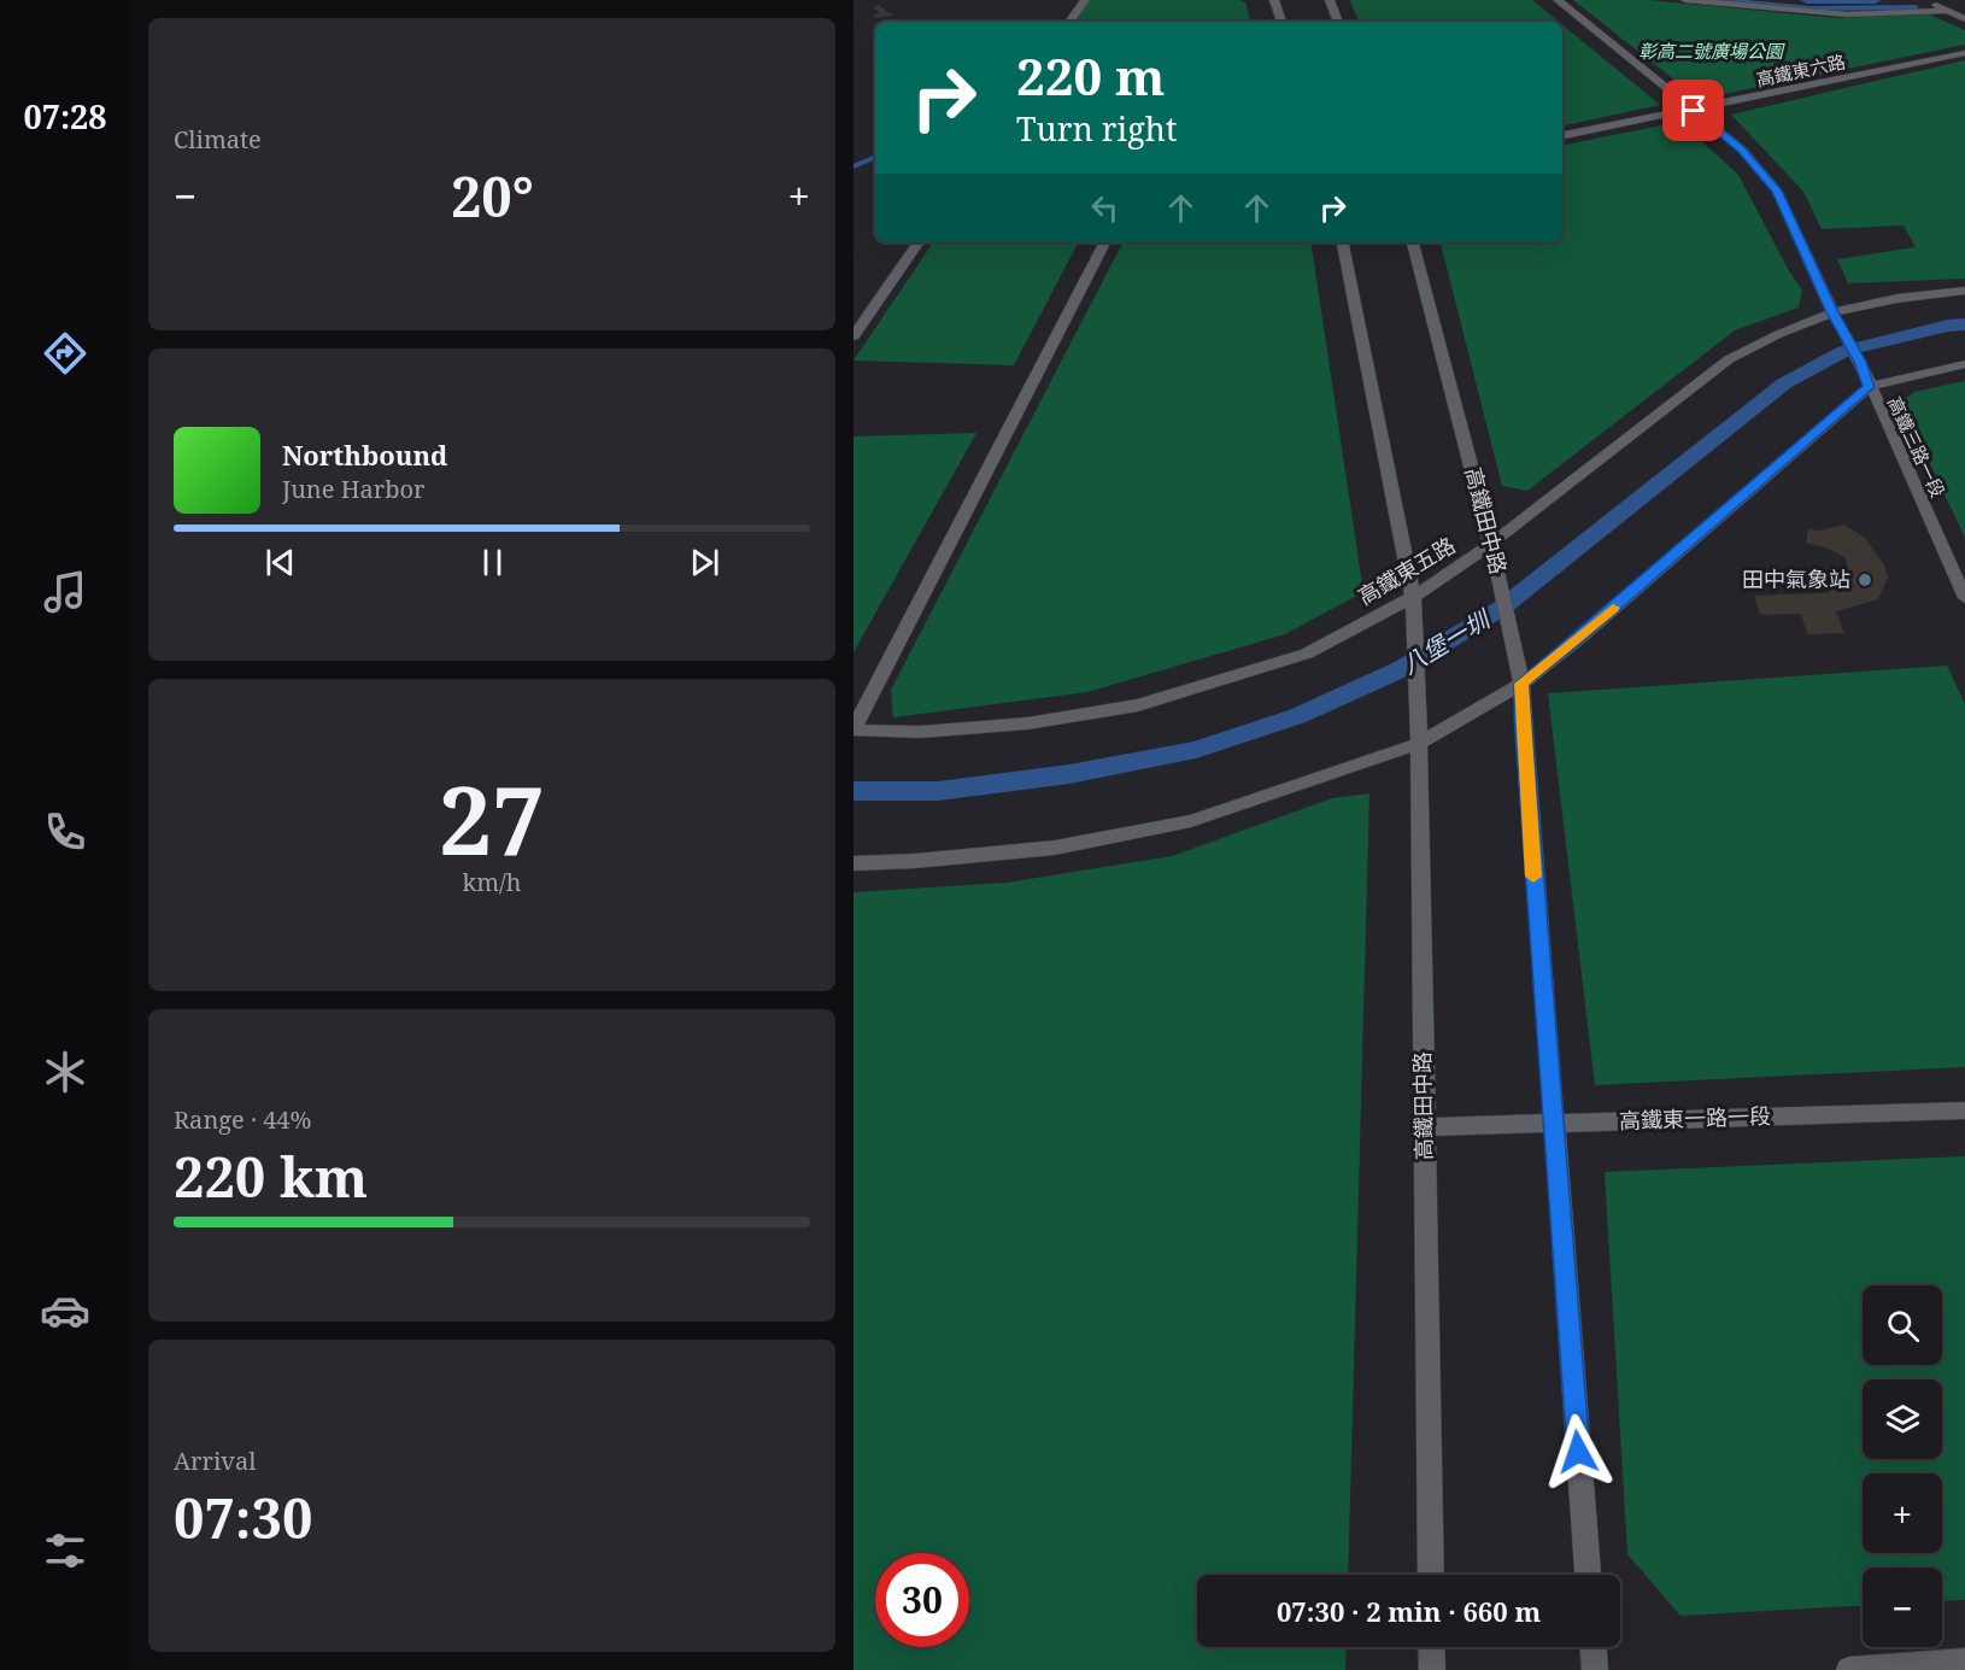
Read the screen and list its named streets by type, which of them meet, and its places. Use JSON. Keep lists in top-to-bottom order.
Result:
{
  "streets": {
    "street": [
      "高鐵東六路",
      "高鐵三路一段",
      "高鐵田中路",
      "高鐵東五路",
      "高鐵東一路一段"
    ]
  },
  "crossings": [
    ["高鐵東六路", "高鐵三路一段"],
    ["高鐵三路一段", "高鐵東五路"],
    ["高鐵田中路", "高鐵東五路"],
    ["高鐵田中路", "高鐵東一路一段"]
  ],
  "water": ["八堡一圳"],
  "parks": ["彰高二號廣場公園"],
  "places": ["田中氣象站"],
  "page": {
    "tabs": "07:28",
    "tile": [
      "Climate",
      ["27", "km/h"],
      ["Range · 44%", "220 km"],
      ["Arrival", "07:30"]
    ],
    "turn": ["220 m", "Turn right"],
    "heat": ["−", "20°", "+"],
    "song": ["Northbound", "June Harbor"],
    "map_buttons": ["+", "−"],
    "limit": "30",
    "trip": "07:30 · 2 min · 660 m"
  }
}
